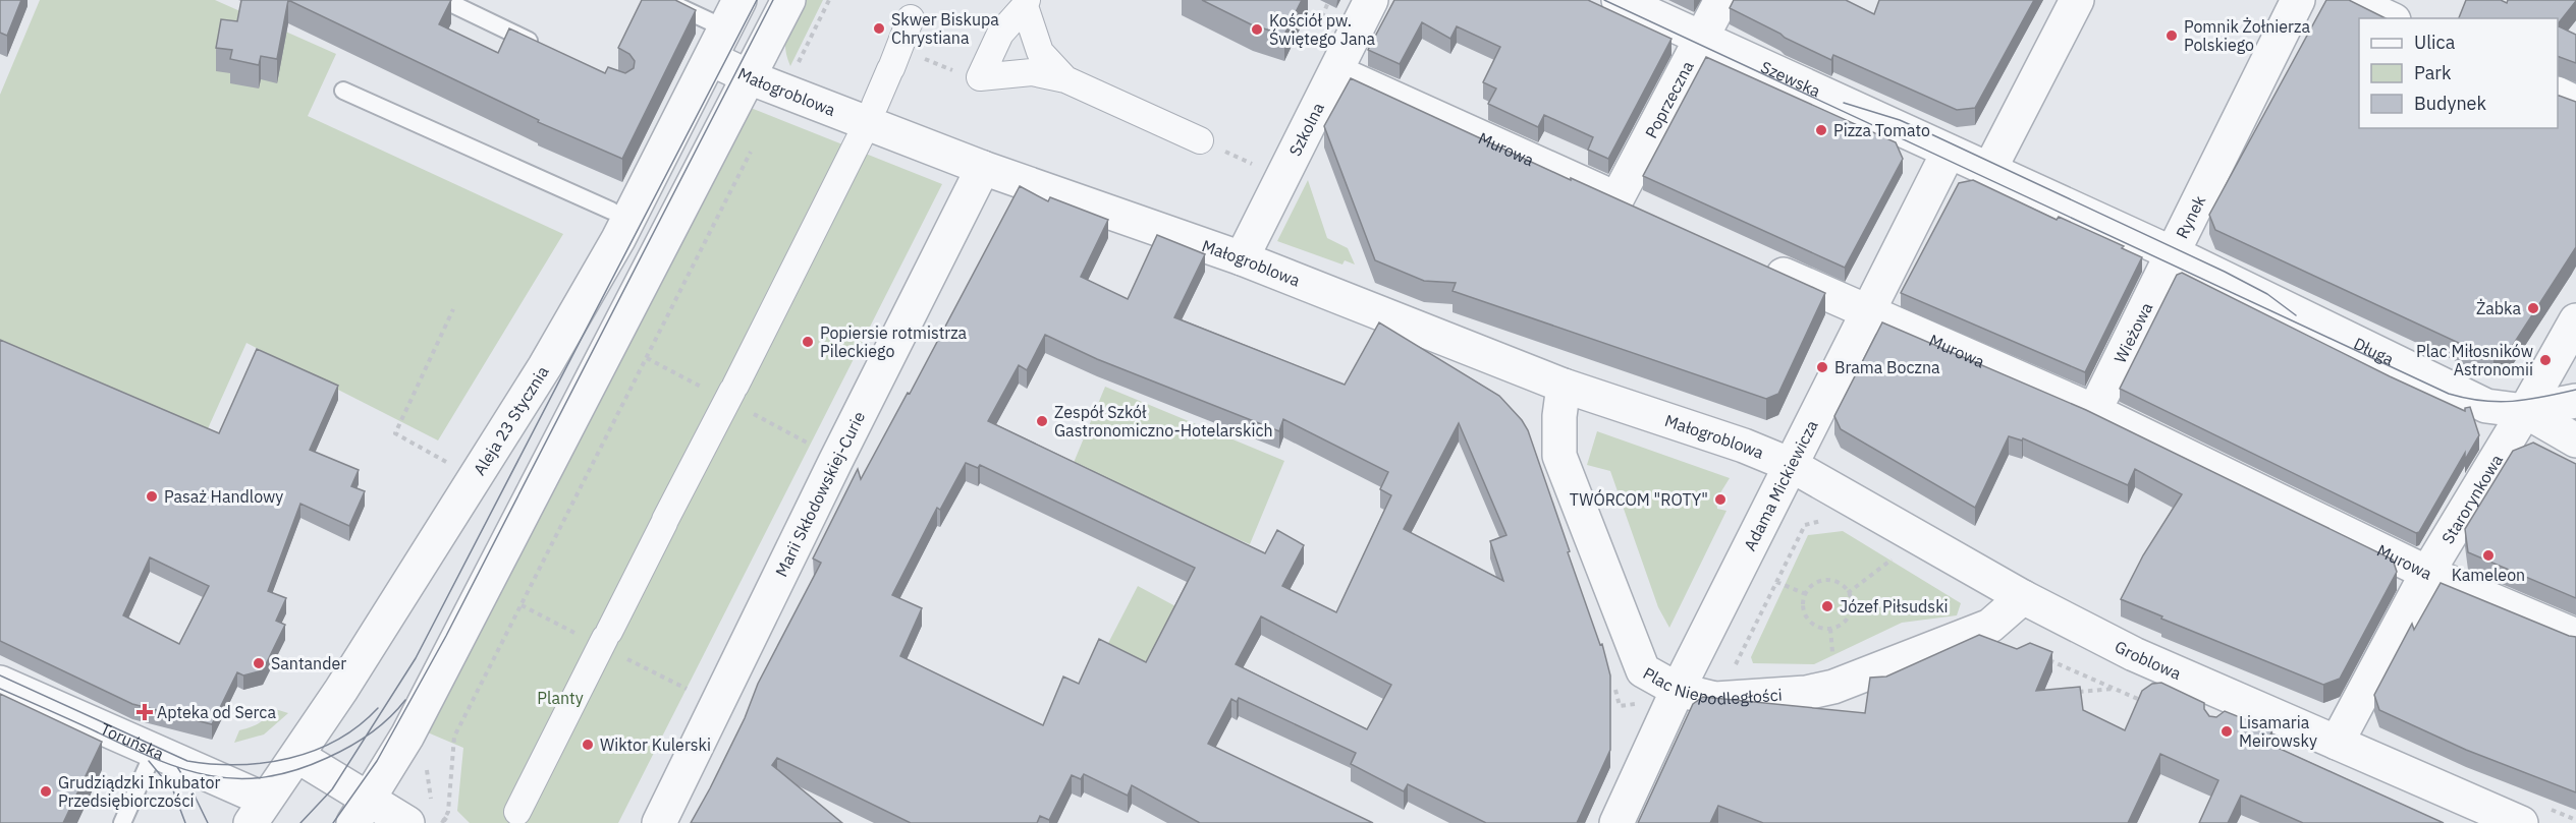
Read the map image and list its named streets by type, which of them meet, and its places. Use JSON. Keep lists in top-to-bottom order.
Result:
{
  "streets": {
    "street": [
      "Szewska",
      "Małogroblowa",
      "Poprzeczna",
      "Szkolna",
      "Murowa",
      "Rynek",
      "Wieżowa",
      "Długa",
      "Aleja 23 Stycznia",
      "Adama Mickiewicza",
      "Marii Skłodowskiej-Curie",
      "Starorynkowa",
      "Groblowa",
      "Plac Niepodległości",
      "Toruńska"
    ]
  },
  "crossings": [
    ["Szewska", "Poprzeczna"],
    ["Szewska", "Rynek"],
    ["Szewska", "Adama Mickiewicza"],
    ["Małogroblowa", "Szkolna"],
    ["Małogroblowa", "Aleja 23 Stycznia"],
    ["Małogroblowa", "Adama Mickiewicza"],
    ["Małogroblowa", "Marii Skłodowskiej-Curie"],
    ["Małogroblowa", "Groblowa"],
    ["Małogroblowa", "Plac Niepodległości"],
    ["Poprzeczna", "Murowa"],
    ["Szkolna", "Murowa"],
    ["Murowa", "Wieżowa"],
    ["Murowa", "Adama Mickiewicza"],
    ["Murowa", "Starorynkowa"],
    ["Rynek", "Wieżowa"],
    ["Rynek", "Długa"],
    ["Rynek", "Adama Mickiewicza"],
    ["Wieżowa", "Długa"],
    ["Długa", "Starorynkowa"],
    ["Aleja 23 Stycznia", "Toruńska"],
    ["Adama Mickiewicza", "Groblowa"],
    ["Adama Mickiewicza", "Plac Niepodległości"],
    ["Starorynkowa", "Groblowa"],
    ["Groblowa", "Plac Niepodległości"]
  ],
  "parks": ["Planty"],
  "places": {
    "other": [
      "Skwer Biskupa Chrystiana",
      "Kościół pw. Świętego Jana",
      "Pomnik Żołnierza Polskiego",
      "Pizza Tomato",
      "Żabka",
      "Popiersie rotmistrza Pileckiego",
      "Plac Miłosników Astronomii",
      "Brama Boczna",
      "Zespół Szkół Gastronomiczno-Hotelarskich",
      "Pasaż Handlowy",
      "TWÓRCOM \"ROTY\"",
      "Kameleon",
      "Józef Piłsudski",
      "Santander",
      "Lisamaria Meirowsky",
      "Wiktor Kulerski",
      "Grudziądzki Inkubator Przedsiębiorczości"
    ],
    "health": ["Apteka od Serca"]
  },
  "legend": ["Ulica", "Park", "Budynek"]
}
